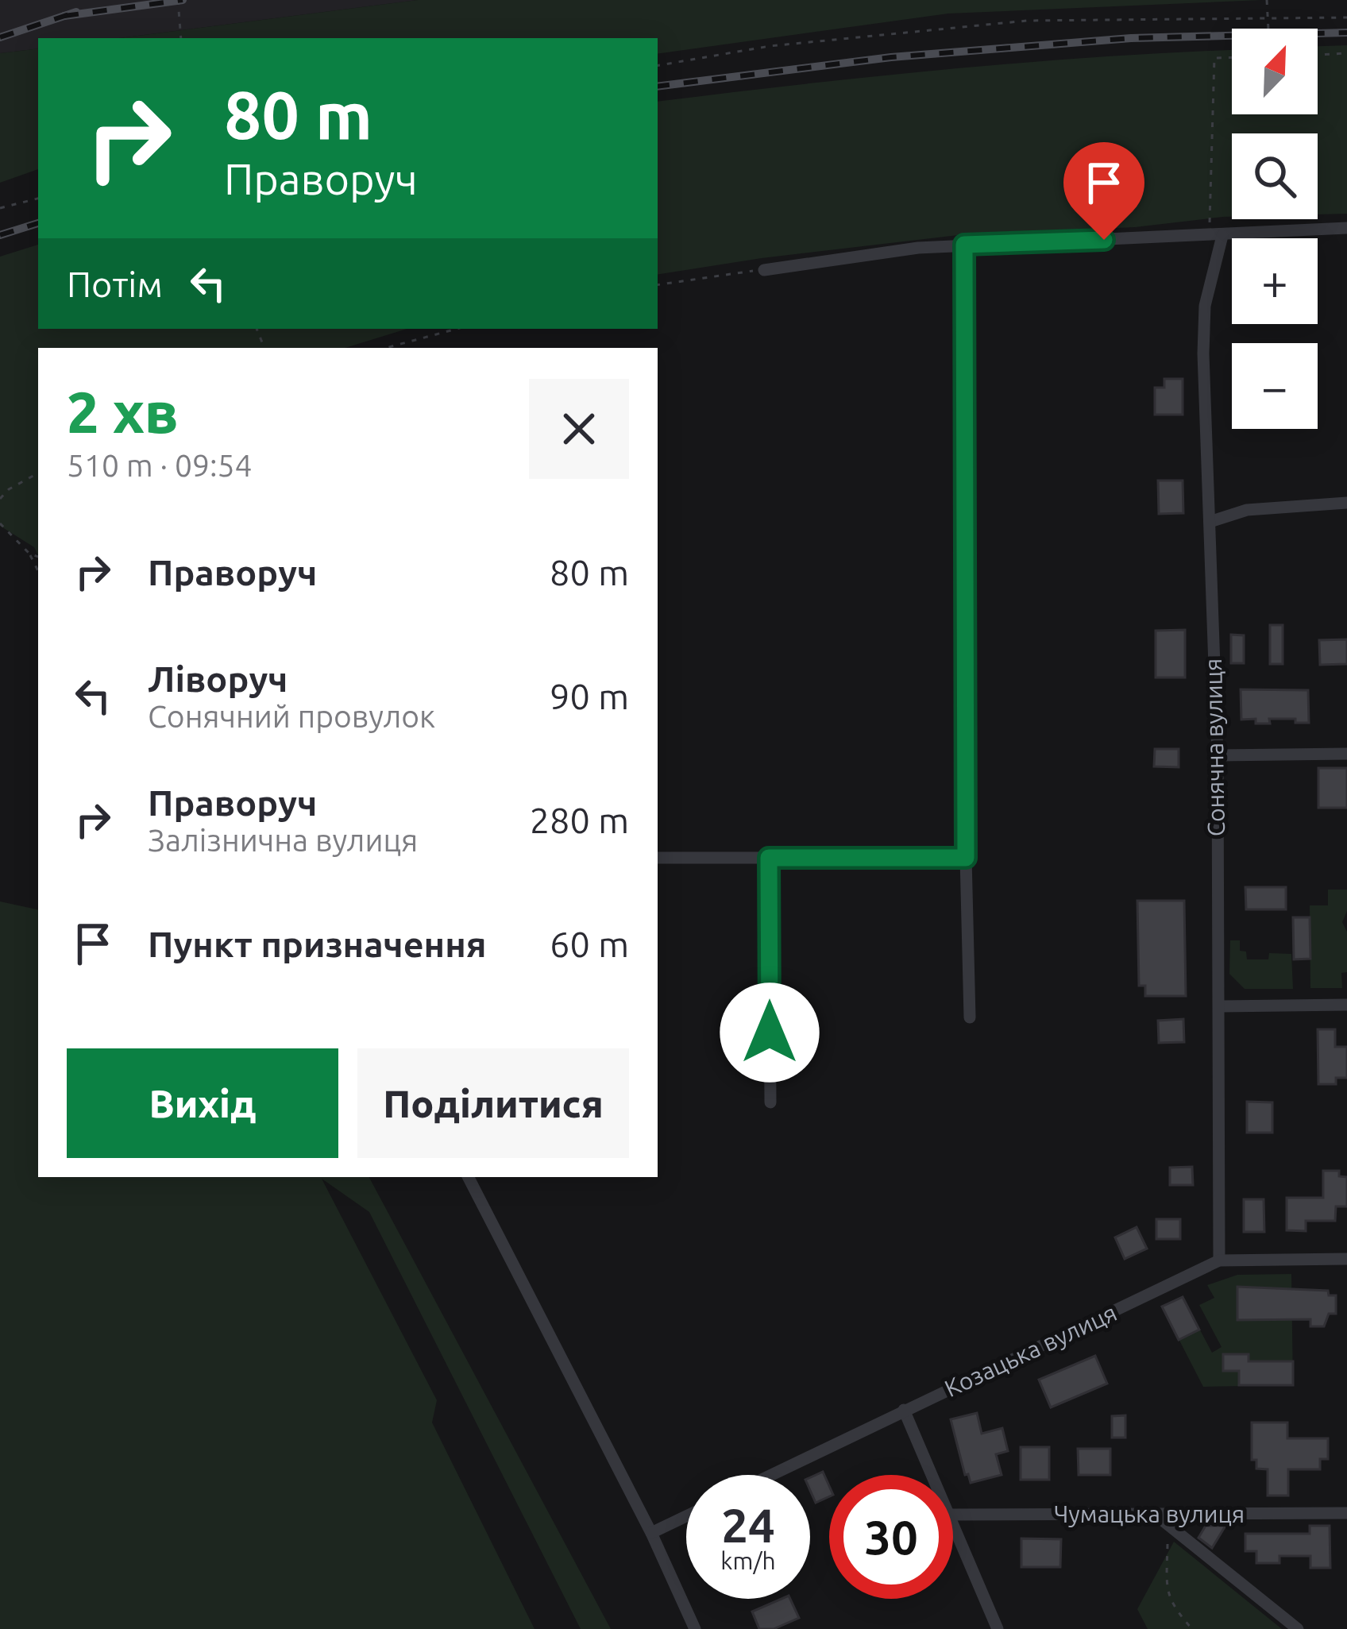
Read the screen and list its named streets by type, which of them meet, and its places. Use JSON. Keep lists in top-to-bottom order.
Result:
{
  "streets": {
    "street": ["Сонячна вулиця", "Козацька вулиця", "Чумацька вулиця"]
  },
  "crossings": [
    ["Сонячна вулиця", "Козацька вулиця"]
  ],
  "north": "top right",
  "page": {
    "map_buttons": ["+", "−"],
    "turn": ["80 m", "Праворуч"],
    "then": "Потім",
    "heading": ["2 хв", "510 m · 09:54"],
    "list": [
      {
        "name": "Праворуч",
        "value": "80 m"
      },
      {
        "name": "Ліворуч",
        "note": "Сонячний провулок",
        "value": "90 m"
      },
      {
        "name": "Праворуч",
        "note": "Залізнична вулиця",
        "value": "280 m"
      },
      {
        "name": "Пункт призначення",
        "value": "60 m"
      }
    ],
    "buttons": ["Вихід", "Поділитися"],
    "speed": "24 km/h",
    "limit": "30"
  }
}
